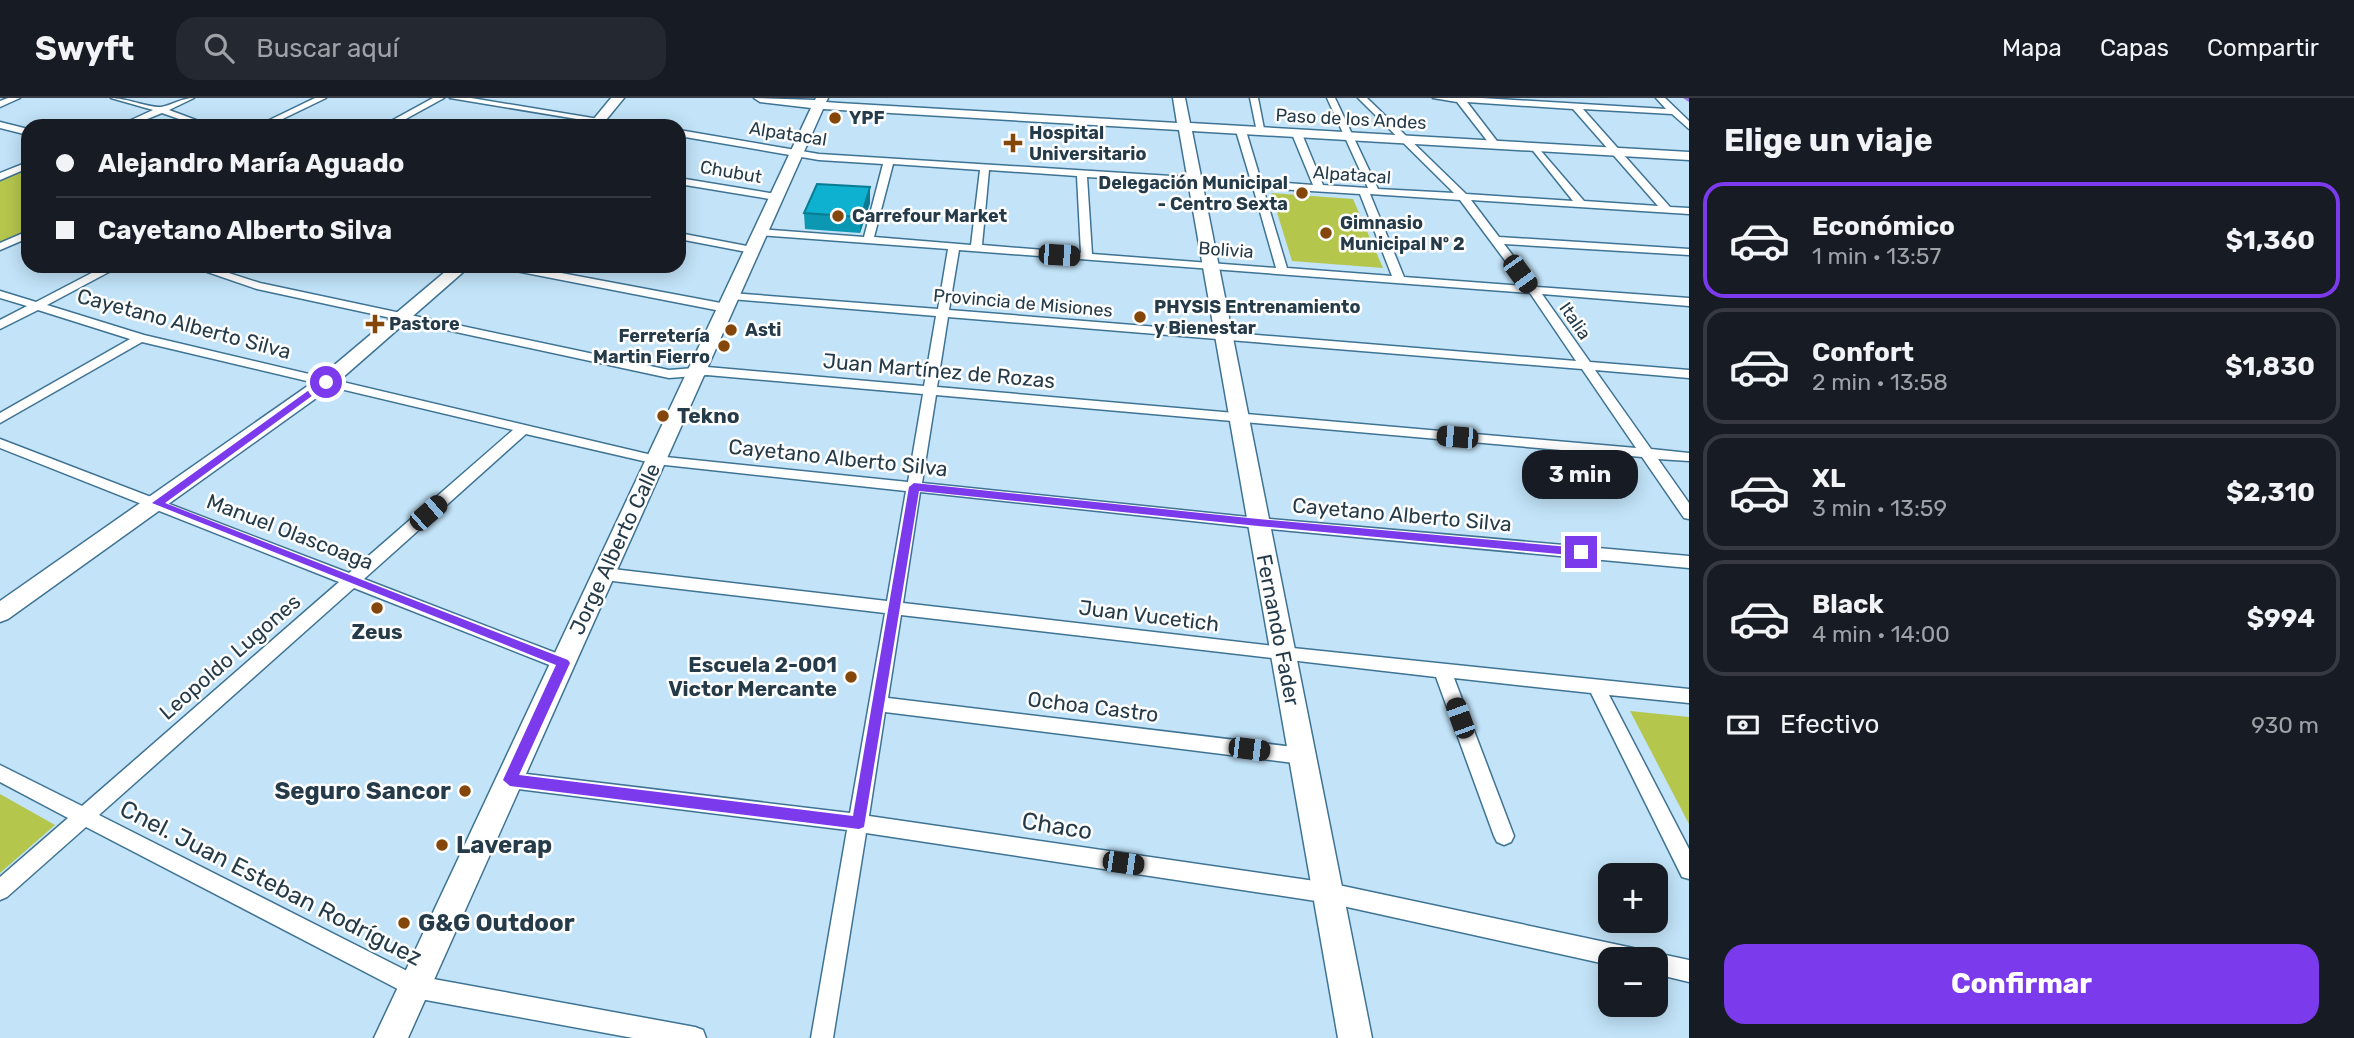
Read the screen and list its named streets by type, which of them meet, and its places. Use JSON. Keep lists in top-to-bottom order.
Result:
{
  "streets": {
    "street": [
      "Paso de los Andes",
      "Alpatacal",
      "Chubut",
      "Bolivia",
      "Provincia de Misiones",
      "Italia",
      "Cayetano Alberto Silva",
      "Juan Martínez de Rozas",
      "Manuel Olascoaga",
      "Jorge Alberto Calle",
      "Juan Vucetich",
      "Fernando Fader",
      "Leopoldo Lugones",
      "Ochoa Castro",
      "Chaco",
      "Cnel. Juan Esteban Rodríguez"
    ]
  },
  "crossings": [
    ["Paso de los Andes", "Italia"],
    ["Paso de los Andes", "Jorge Alberto Calle"],
    ["Paso de los Andes", "Fernando Fader"],
    ["Alpatacal", "Italia"],
    ["Alpatacal", "Jorge Alberto Calle"],
    ["Alpatacal", "Fernando Fader"],
    ["Chubut", "Jorge Alberto Calle"],
    ["Bolivia", "Italia"],
    ["Bolivia", "Jorge Alberto Calle"],
    ["Bolivia", "Fernando Fader"],
    ["Provincia de Misiones", "Italia"],
    ["Provincia de Misiones", "Jorge Alberto Calle"],
    ["Provincia de Misiones", "Fernando Fader"],
    ["Italia", "Juan Martínez de Rozas"],
    ["Cayetano Alberto Silva", "Jorge Alberto Calle"],
    ["Cayetano Alberto Silva", "Fernando Fader"],
    ["Cayetano Alberto Silva", "Leopoldo Lugones"],
    ["Juan Martínez de Rozas", "Jorge Alberto Calle"],
    ["Juan Martínez de Rozas", "Fernando Fader"],
    ["Manuel Olascoaga", "Jorge Alberto Calle"],
    ["Manuel Olascoaga", "Leopoldo Lugones"],
    ["Jorge Alberto Calle", "Juan Vucetich"],
    ["Jorge Alberto Calle", "Chaco"],
    ["Jorge Alberto Calle", "Cnel. Juan Esteban Rodríguez"],
    ["Juan Vucetich", "Fernando Fader"],
    ["Fernando Fader", "Ochoa Castro"],
    ["Fernando Fader", "Chaco"],
    ["Leopoldo Lugones", "Cnel. Juan Esteban Rodríguez"]
  ],
  "places": {
    "other": [
      "YPF",
      "Delegación Municipal - Centro Sexta",
      "Carrefour Market",
      "Gimnasio Municipal Nº 2",
      "PHYSIS Entrenamiento y Bienestar",
      "Asti",
      "Ferretería Martin Fierro",
      "Tekno",
      "Zeus",
      "Escuela 2-001 Victor Mercante",
      "Seguro Sancor",
      "Laverap",
      "G&G Outdoor"
    ],
    "health": ["Hospital Universitario", "Pastore"]
  },
  "page": {
    "header": "Swyft",
    "search": "Buscar aquí",
    "nav": ["Mapa", "Capas", "Compartir"],
    "heading": "Elige un viaje",
    "banner": ["Alejandro María Aguado", "Cayetano Alberto Silva"],
    "list": [
      {
        "name": "Económico",
        "note": "1 min · 13:57",
        "value": "$1,360"
      },
      {
        "name": "Confort",
        "note": "2 min · 13:58",
        "value": "$1,830"
      },
      {
        "name": "XL",
        "note": "3 min · 13:59",
        "value": "$2,310"
      },
      {
        "name": "Black",
        "note": "4 min · 14:00",
        "value": "$994"
      }
    ],
    "bubble": "3 min",
    "pay": ["Efectivo", "930 m"],
    "map_buttons": ["+", "−"],
    "buttons": "Confirmar"
  }
}
